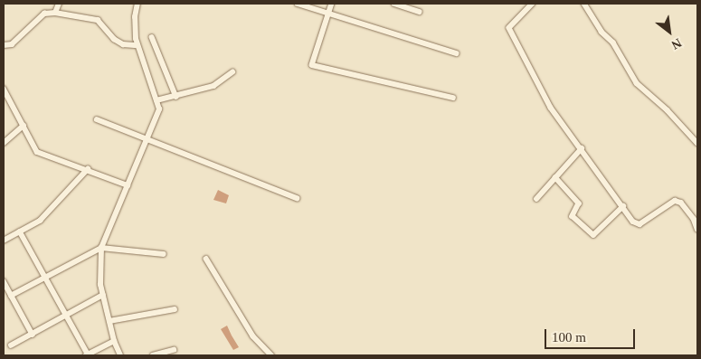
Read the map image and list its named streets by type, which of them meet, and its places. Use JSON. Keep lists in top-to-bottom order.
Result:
{
  "scale_bar": "100 m",
  "north": "bottom right"
}
